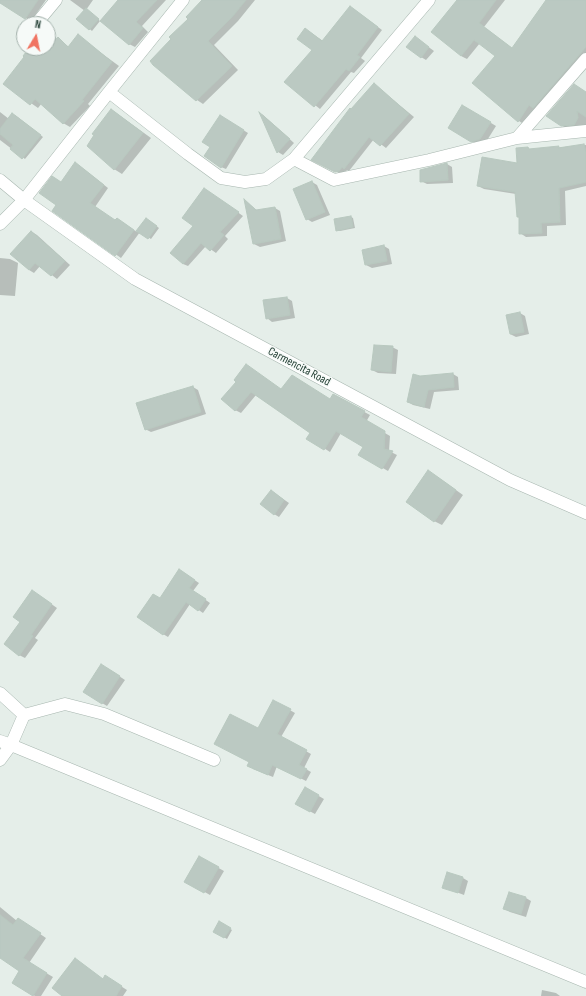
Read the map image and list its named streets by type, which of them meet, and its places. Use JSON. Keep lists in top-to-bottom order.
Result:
{
  "streets": {
    "street": ["Carmencita Road"]
  },
  "north": "top"
}
